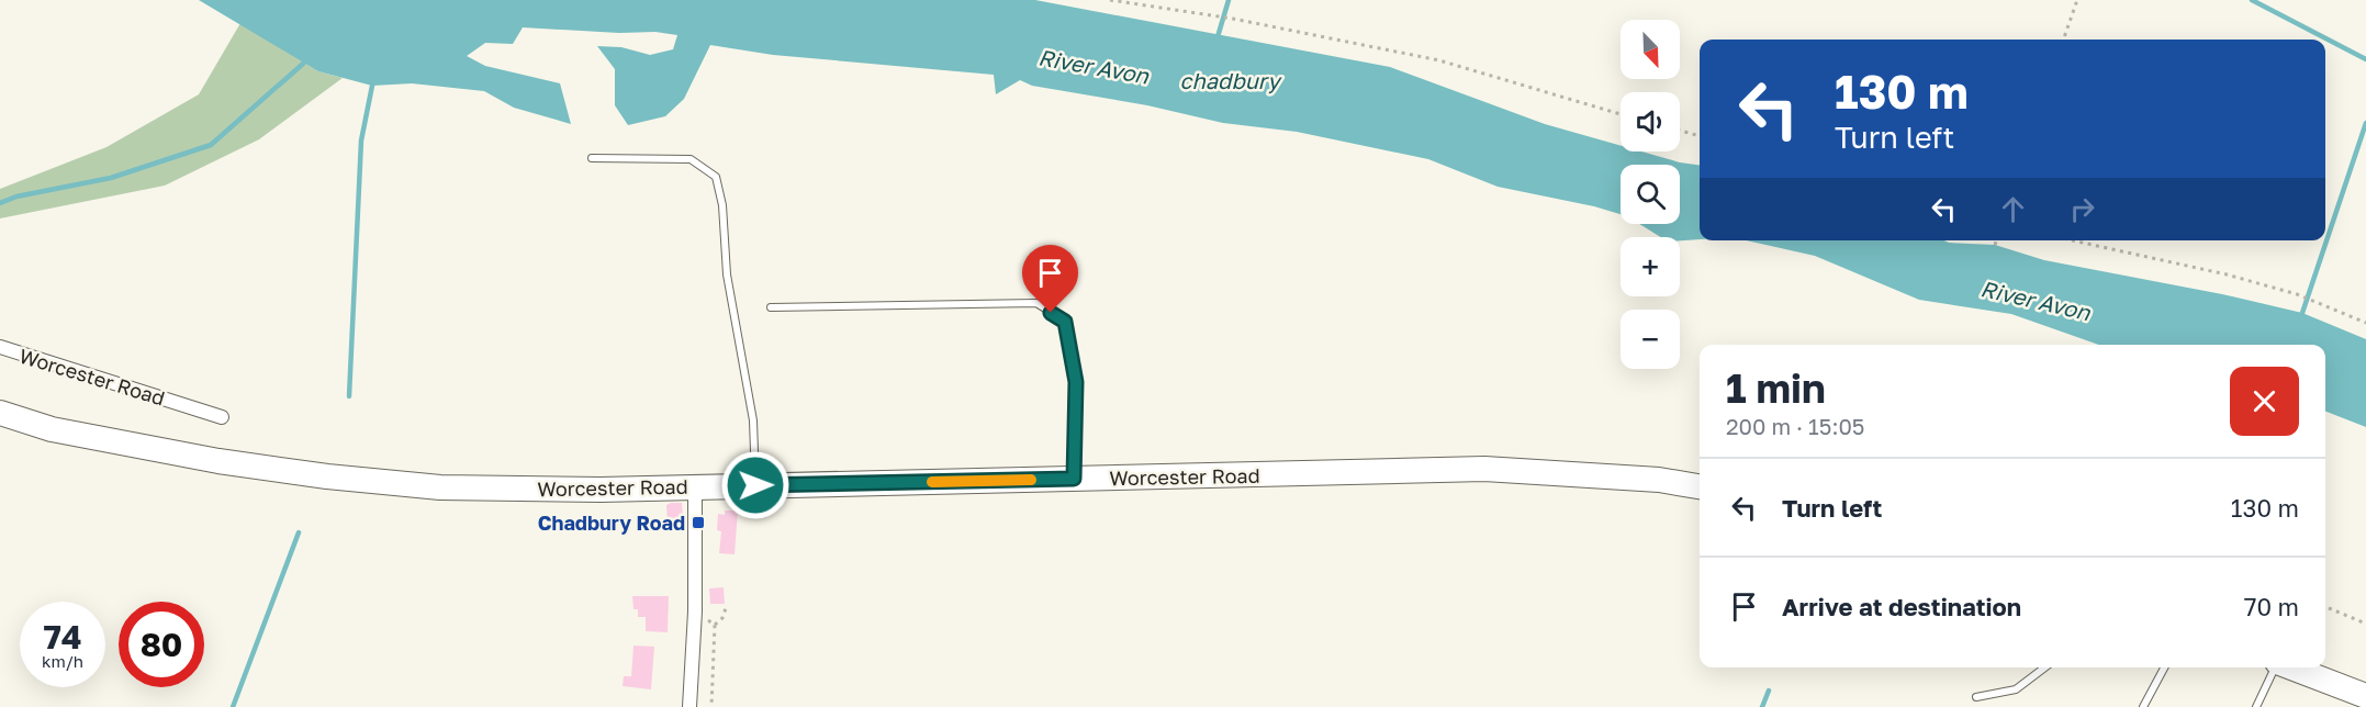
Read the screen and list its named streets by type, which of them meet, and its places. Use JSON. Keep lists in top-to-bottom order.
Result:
{
  "streets": {
    "highway": ["Worcester Road"]
  },
  "water": ["River Avon", "chadbury"],
  "places": {
    "transit": ["Chadbury Road"]
  },
  "north": "bottom right",
  "page": {
    "map_buttons": ["+", "−"],
    "turn": ["130 m", "Turn left"],
    "heading": ["1 min", "200 m · 15:05"],
    "list": [
      {
        "name": "Turn left",
        "value": "130 m"
      },
      {
        "name": "Arrive at destination",
        "value": "70 m"
      }
    ],
    "speed": "74 km/h",
    "limit": "80"
  }
}
